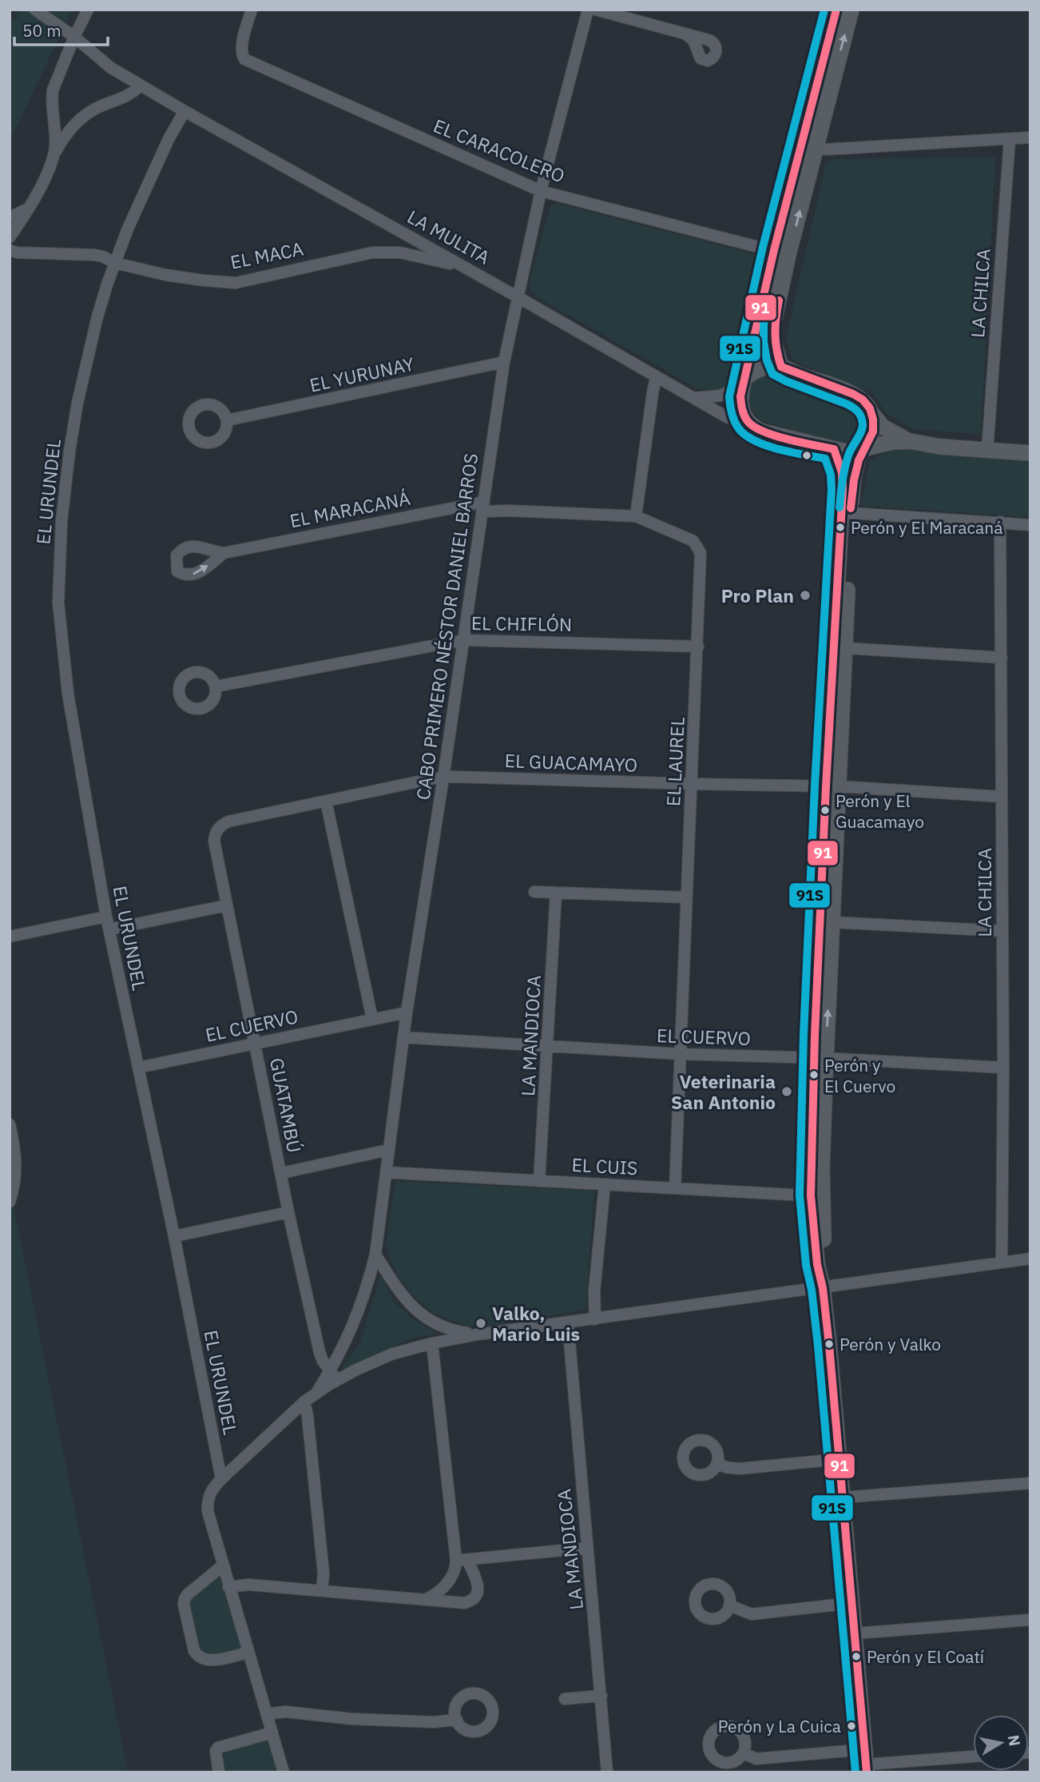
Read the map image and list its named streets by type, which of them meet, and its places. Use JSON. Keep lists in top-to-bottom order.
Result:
{
  "streets": {
    "street": [
      "EL CARACOLERO",
      "LA MULITA",
      "EL MACA",
      "LA CHILCA",
      "EL YURUNAY",
      "EL URUNDEL",
      "EL MARACANÁ",
      "EL CHIFLÓN",
      "CABO PRIMERO NÉSTOR DANIEL BARROS",
      "EL LAUREL",
      "EL GUACAMAYO",
      "EL CUERVO",
      "LA MANDIOCA",
      "GUATAMBÚ",
      "EL CUIS"
    ]
  },
  "crossings": [
    ["EL CARACOLERO", "CABO PRIMERO NÉSTOR DANIEL BARROS"],
    ["LA MULITA", "EL MACA"],
    ["LA MULITA", "EL URUNDEL"],
    ["LA MULITA", "CABO PRIMERO NÉSTOR DANIEL BARROS"],
    ["EL MACA", "EL URUNDEL"],
    ["LA CHILCA", "EL GUACAMAYO"],
    ["LA CHILCA", "EL CUERVO"],
    ["EL YURUNAY", "CABO PRIMERO NÉSTOR DANIEL BARROS"],
    ["EL URUNDEL", "EL CUERVO"],
    ["EL MARACANÁ", "CABO PRIMERO NÉSTOR DANIEL BARROS"],
    ["EL MARACANÁ", "EL LAUREL"],
    ["EL CHIFLÓN", "CABO PRIMERO NÉSTOR DANIEL BARROS"],
    ["EL CHIFLÓN", "EL LAUREL"],
    ["CABO PRIMERO NÉSTOR DANIEL BARROS", "EL GUACAMAYO"],
    ["CABO PRIMERO NÉSTOR DANIEL BARROS", "EL CUERVO"],
    ["CABO PRIMERO NÉSTOR DANIEL BARROS", "GUATAMBÚ"],
    ["CABO PRIMERO NÉSTOR DANIEL BARROS", "EL CUIS"],
    ["EL LAUREL", "EL GUACAMAYO"],
    ["EL LAUREL", "EL CUERVO"],
    ["EL LAUREL", "EL CUIS"],
    ["EL GUACAMAYO", "GUATAMBÚ"],
    ["EL CUERVO", "LA MANDIOCA"],
    ["EL CUERVO", "GUATAMBÚ"],
    ["LA MANDIOCA", "EL CUIS"]
  ],
  "places": [
    "Perón y El Maracaná",
    "Pro Plan",
    "Perón y El Guacamayo",
    "Perón y El Cuervo",
    "Veterinaria San Antonio",
    "Valko, Mario Luis",
    "Perón y Valko",
    "Perón y El Coatí",
    "Perón y La Cuica"
  ],
  "lines": ["transit line 91", "transit line 91S"],
  "scale_bar": "50 m",
  "north": "right"
}
